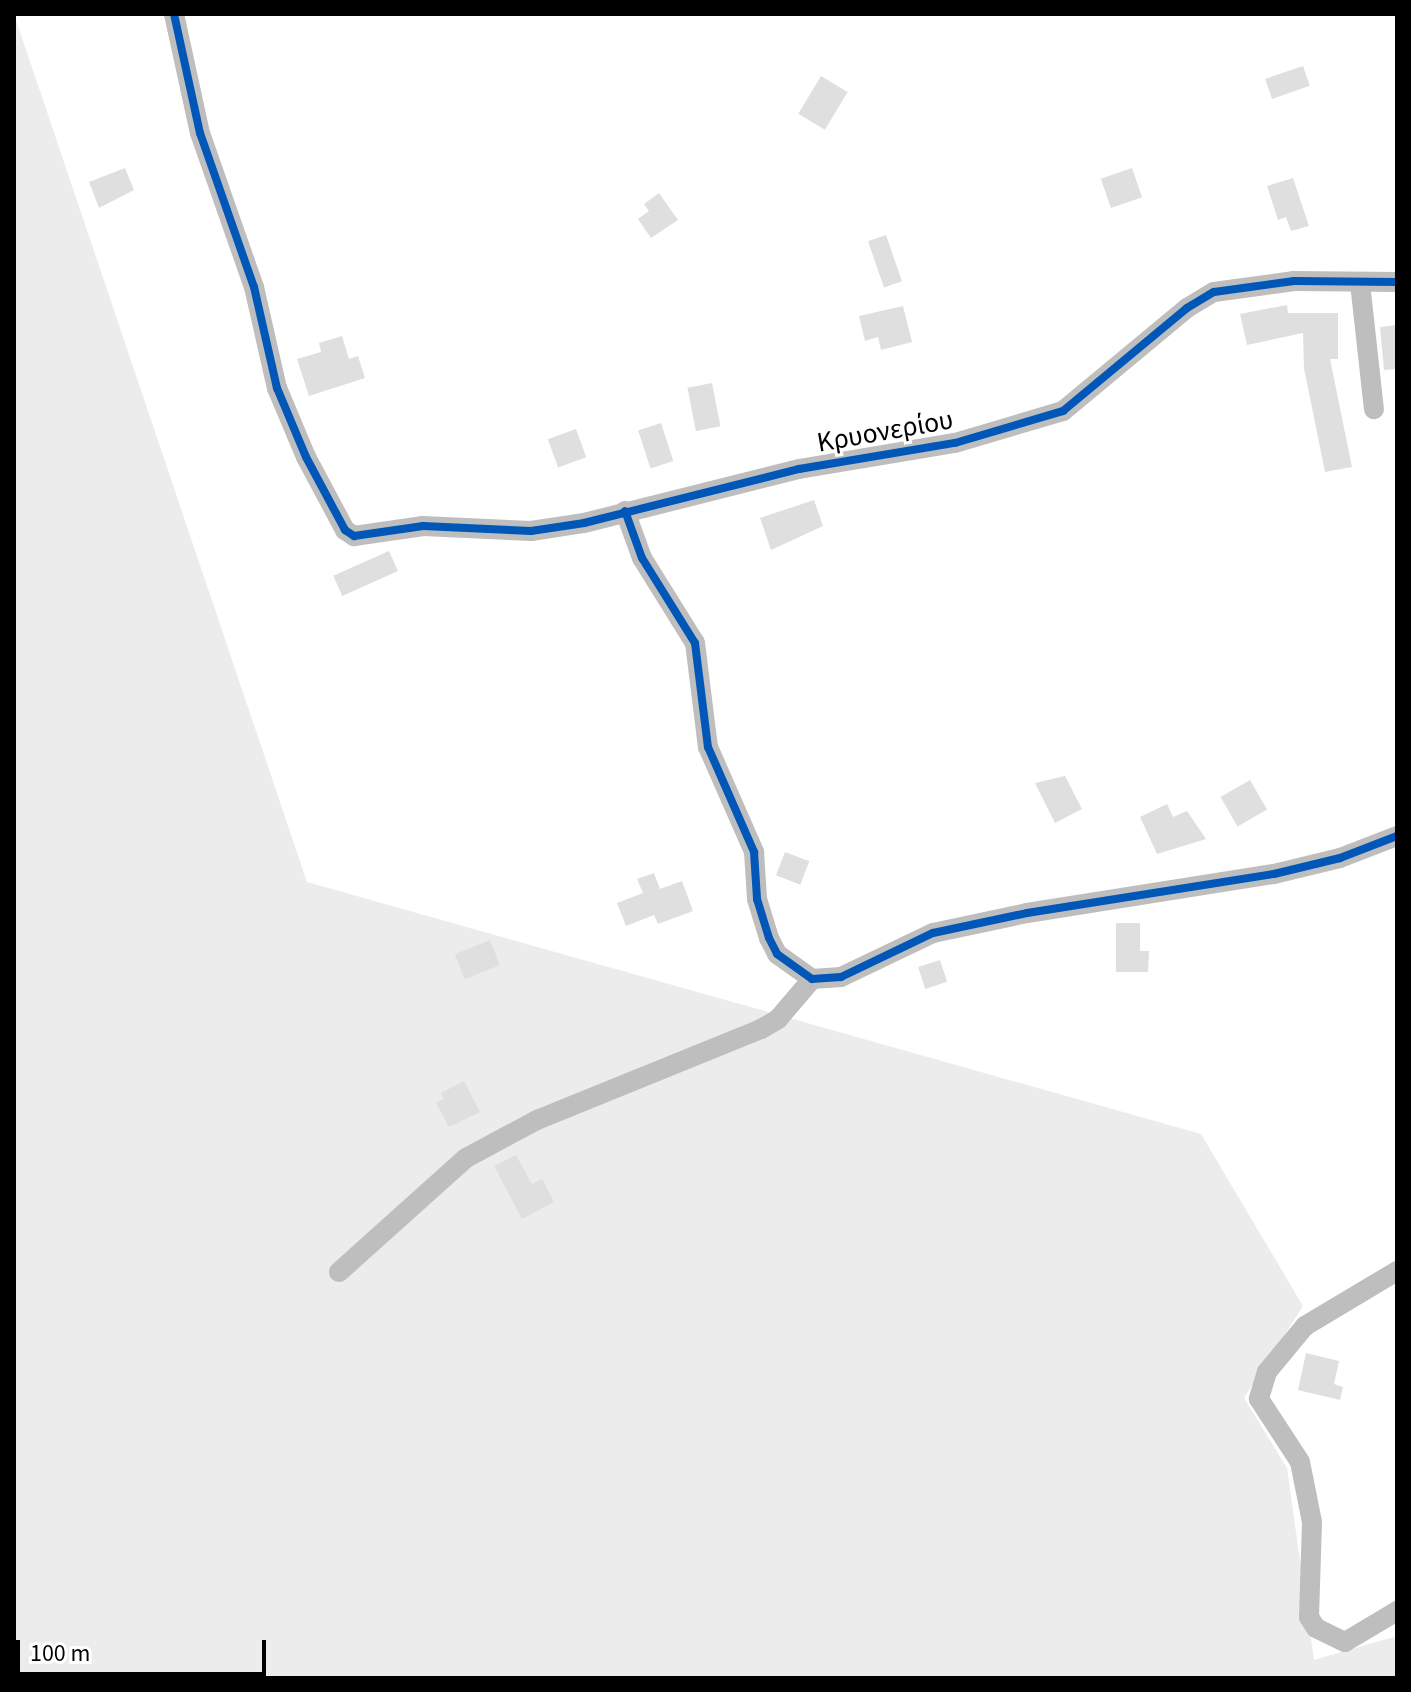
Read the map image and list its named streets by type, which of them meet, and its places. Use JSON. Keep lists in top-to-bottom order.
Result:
{
  "streets": {
    "street": ["Κρυονερίου"]
  },
  "scale_bar": "100 m"
}
